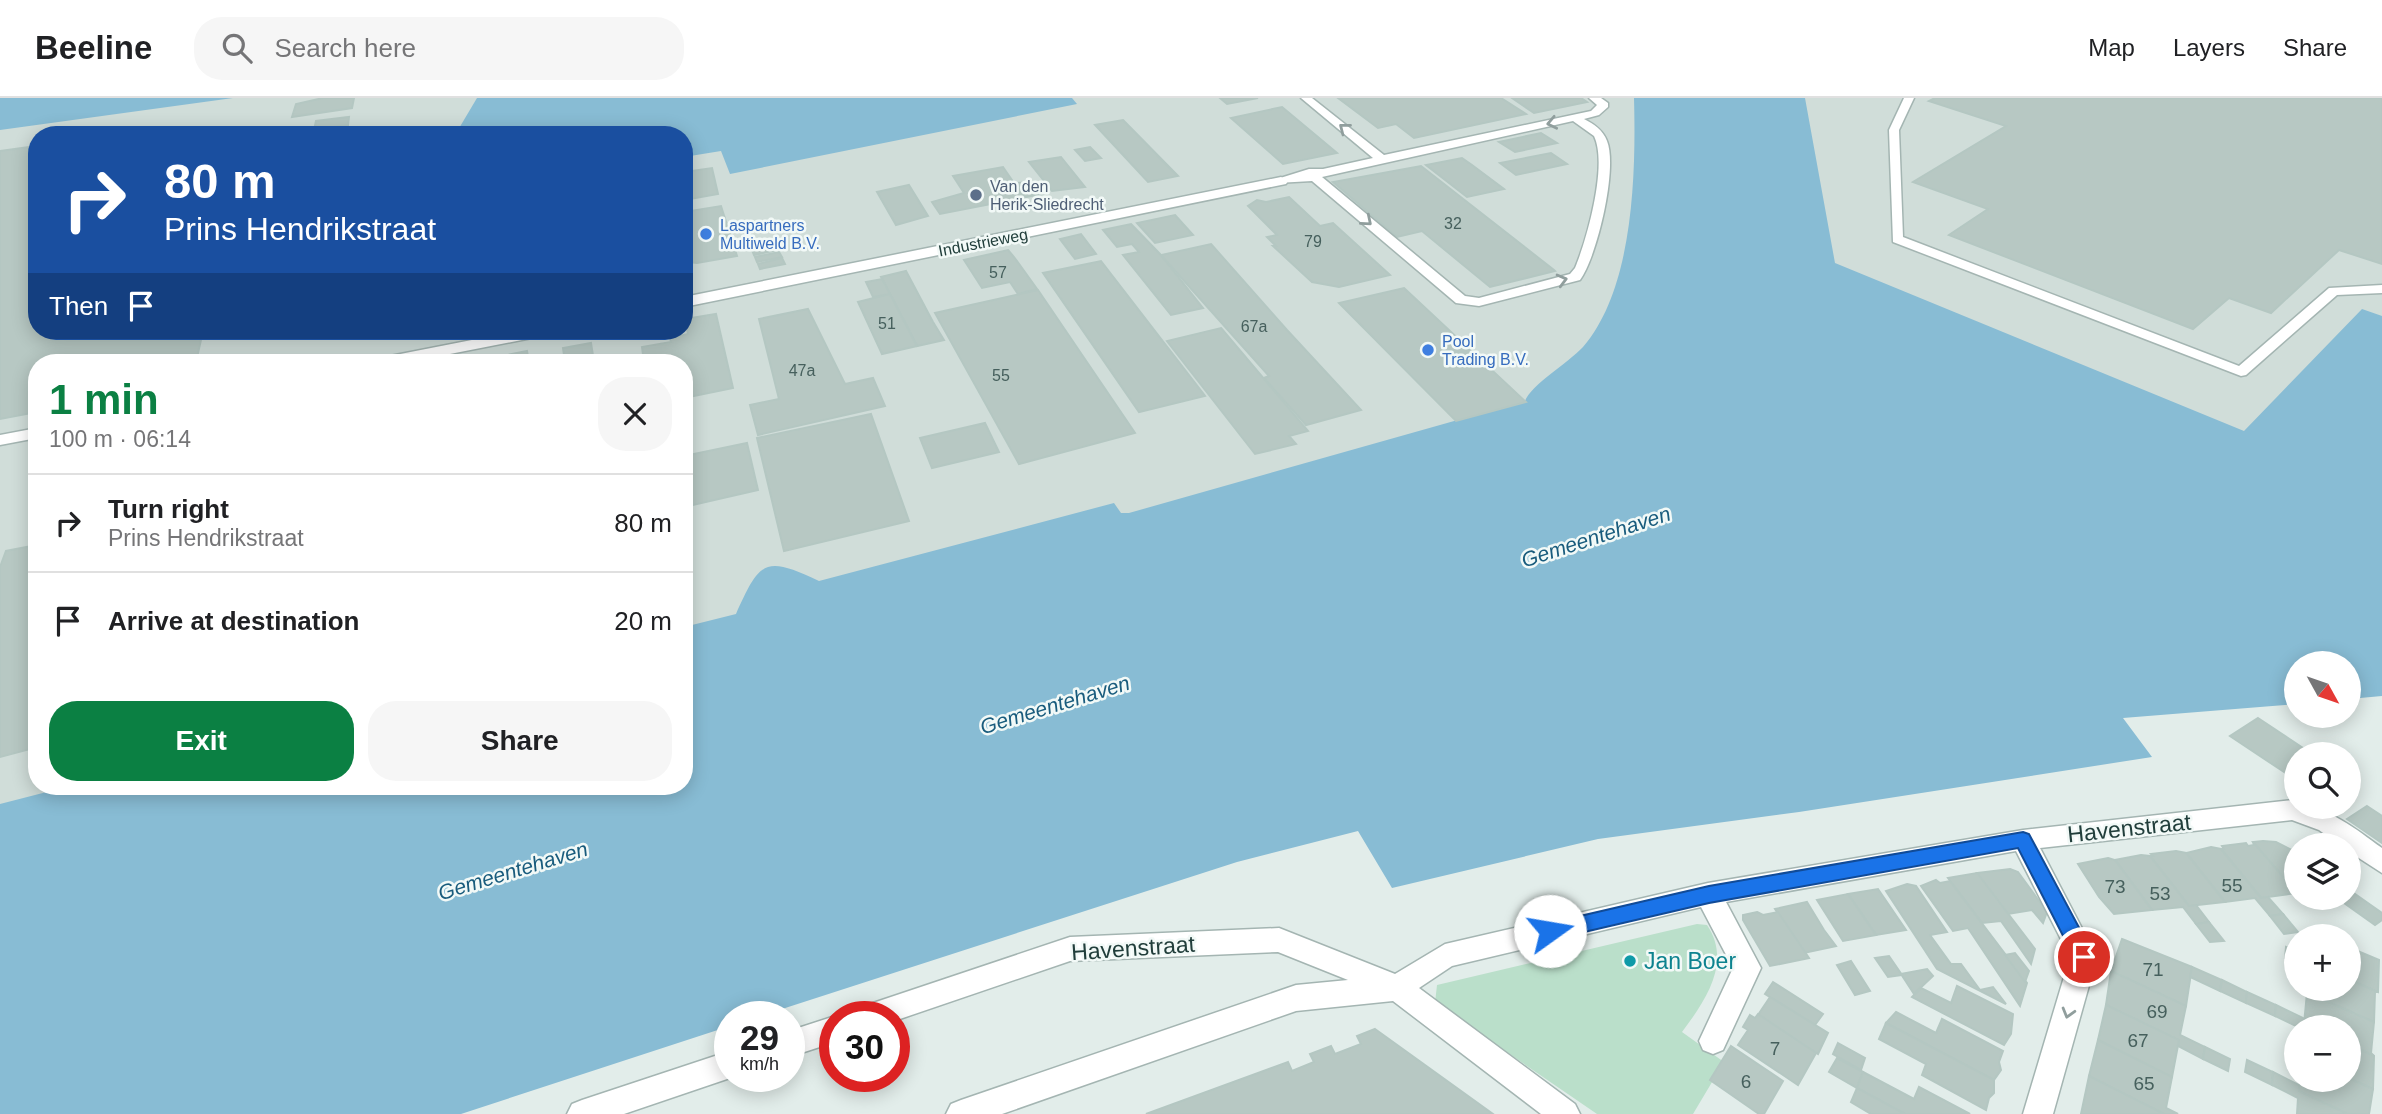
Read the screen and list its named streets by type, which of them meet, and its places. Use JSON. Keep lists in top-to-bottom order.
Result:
{
  "streets": {
    "street": ["Industrieweg", "Havenstraat"]
  },
  "water": ["Gemeentehaven"],
  "places": [
    "Van den Herik-Sliedrecht",
    "Laspartners Multiweld B.V.",
    "Pool Trading B.V.",
    "Jan Boer"
  ],
  "house_numbers": [
    "32",
    "79",
    "57",
    "51",
    "67a",
    "47a",
    "55",
    "55",
    "73",
    "53",
    "71",
    "69",
    "67",
    "7",
    "6",
    "65"
  ],
  "north": "bottom right",
  "page": {
    "header": "Beeline",
    "search": "Search here",
    "nav": ["Map", "Layers", "Share"],
    "turn": ["80 m", "Prins Hendrikstraat"],
    "then": "Then",
    "heading": ["1 min", "100 m · 06:14"],
    "list": [
      {
        "name": "Turn right",
        "note": "Prins Hendrikstraat",
        "value": "80 m"
      },
      {
        "name": "Arrive at destination",
        "value": "20 m"
      }
    ],
    "map_buttons": ["+", "−"],
    "buttons": ["Exit", "Share"],
    "speed": "29 km/h",
    "limit": "30"
  }
}
